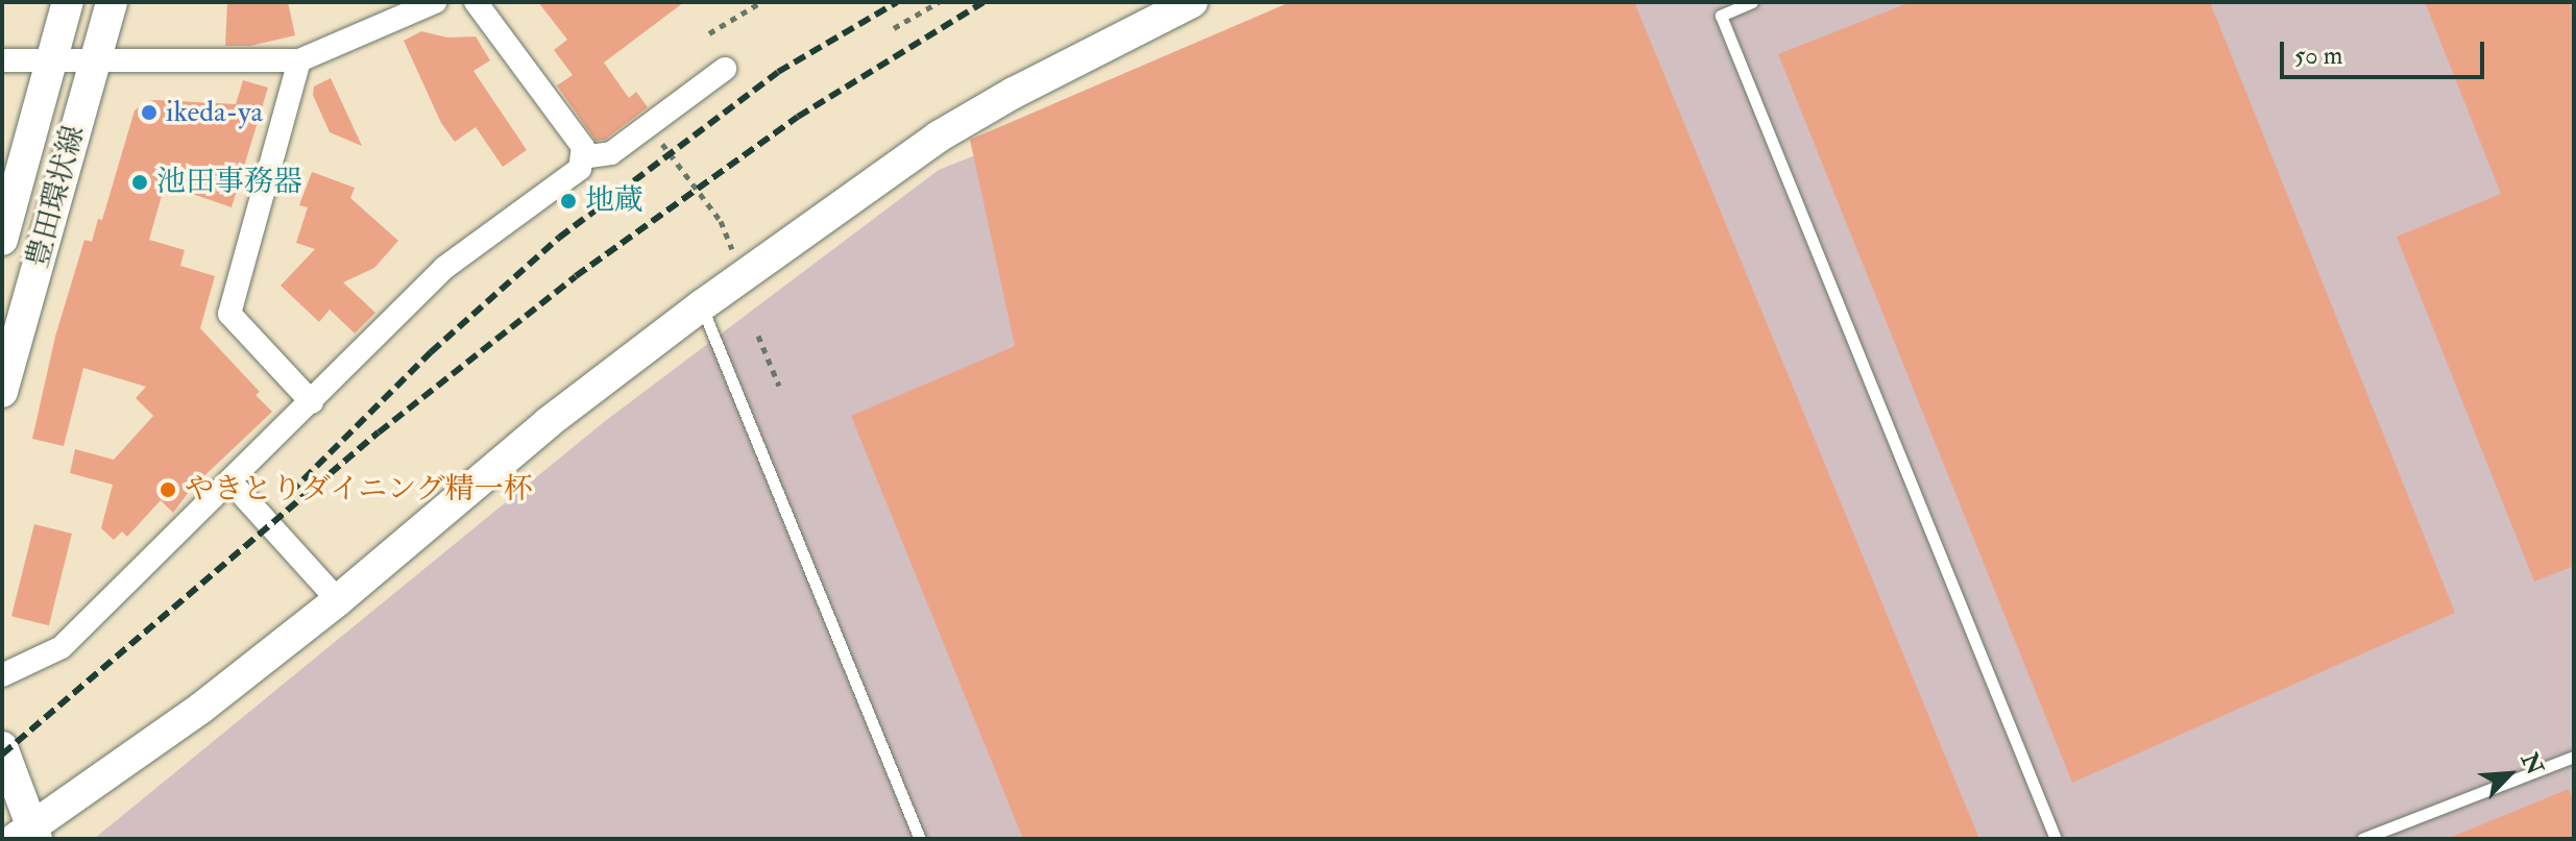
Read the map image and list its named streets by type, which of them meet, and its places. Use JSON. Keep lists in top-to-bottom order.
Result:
{
  "streets": {
    "street": ["豊田環状線"]
  },
  "places": [
    "ikeda-ya",
    "池田事務器",
    "地蔵",
    "やきとりダイニング精一杯"
  ],
  "scale_bar": "50 m",
  "north": "top right"
}
